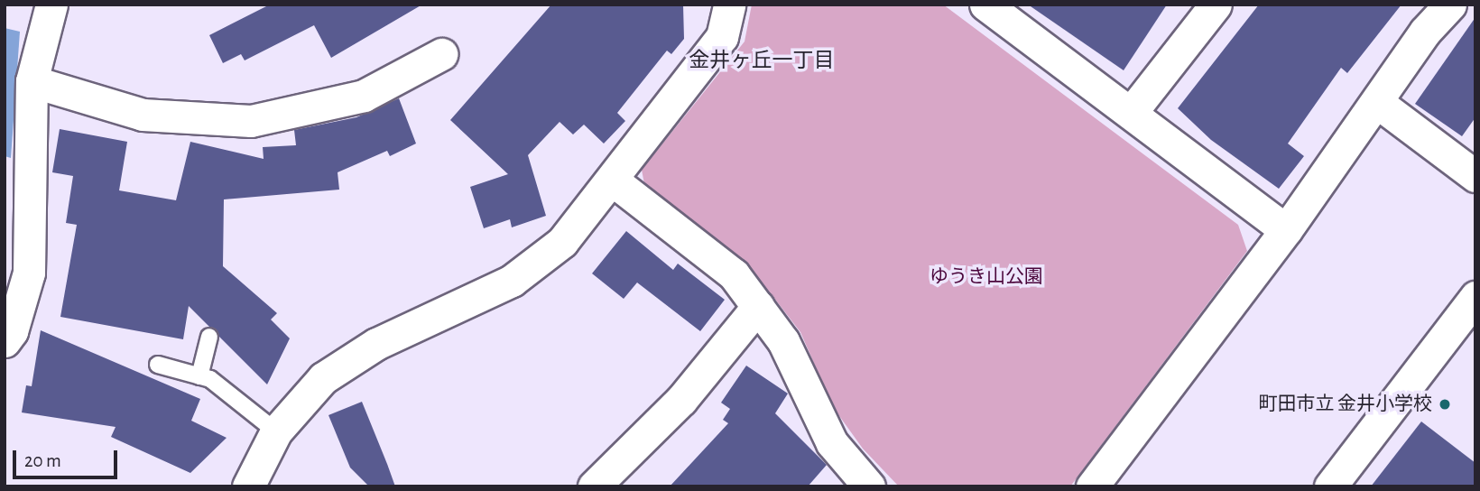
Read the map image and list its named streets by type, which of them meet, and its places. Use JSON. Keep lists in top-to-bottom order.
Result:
{
  "districts": ["金井ヶ丘一丁目"],
  "parks": ["ゆうき山公園"],
  "places": ["町田市立 金井小学校"],
  "scale_bar": "20 m"
}
